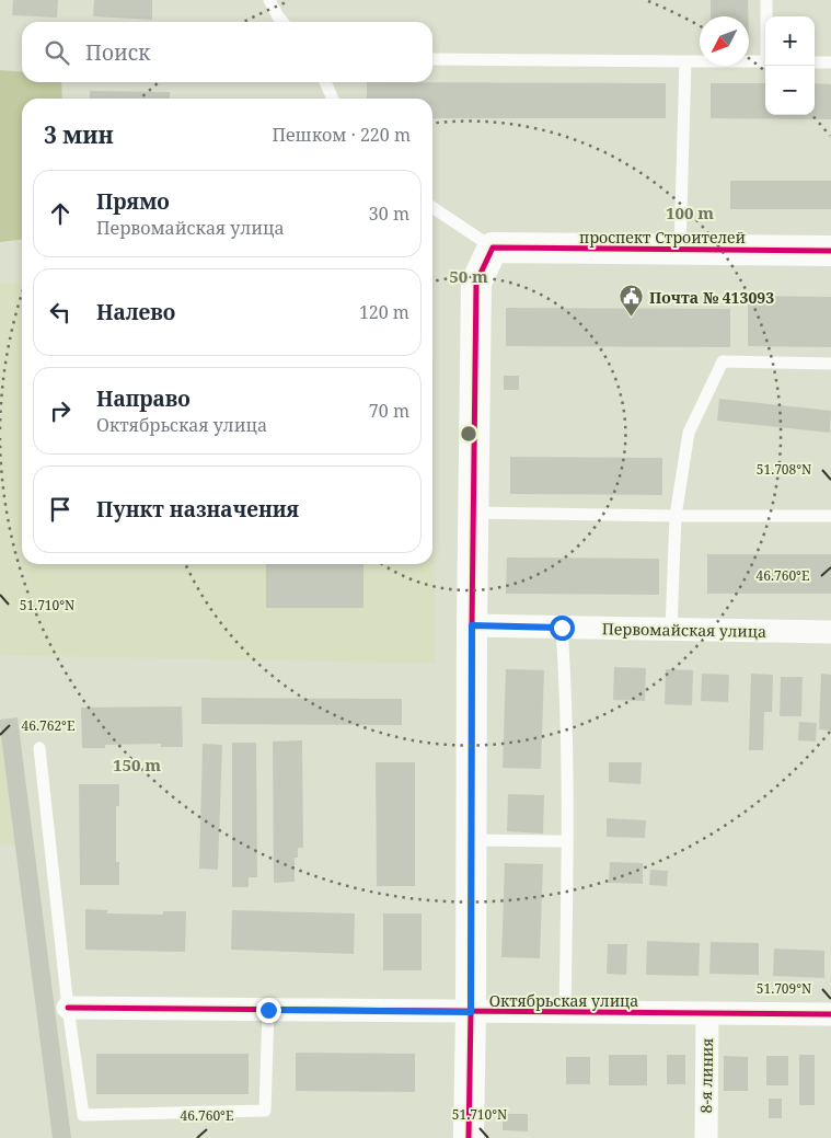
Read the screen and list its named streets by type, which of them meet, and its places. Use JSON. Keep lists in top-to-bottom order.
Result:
{
  "streets": {
    "street": [
      "проспект Строителей",
      "Первомайская улица",
      "Октябрьская улица",
      "8-я линия"
    ]
  },
  "crossings": [
    ["Октябрьская улица", "8-я линия"]
  ],
  "places": {
    "public building": ["Почта № 413093"]
  },
  "north": "bottom left",
  "page": {
    "map_buttons": ["+", "−"],
    "search": "Поиск",
    "heading": ["3 мин", "Пешком · 220 m"],
    "list": [
      ["Прямо", "Первомайская улица", "30 m"],
      ["Налево", "120 m"],
      ["Направо", "Октябрьская улица", "70 m"],
      "Пункт назначения"
    ]
  },
  "coordinates": [
    "51.708°N",
    "46.760°E",
    "51.710°N",
    "46.762°E",
    "51.709°N"
  ],
  "rings": ["100 m", "50 m", "150 m"]
}
